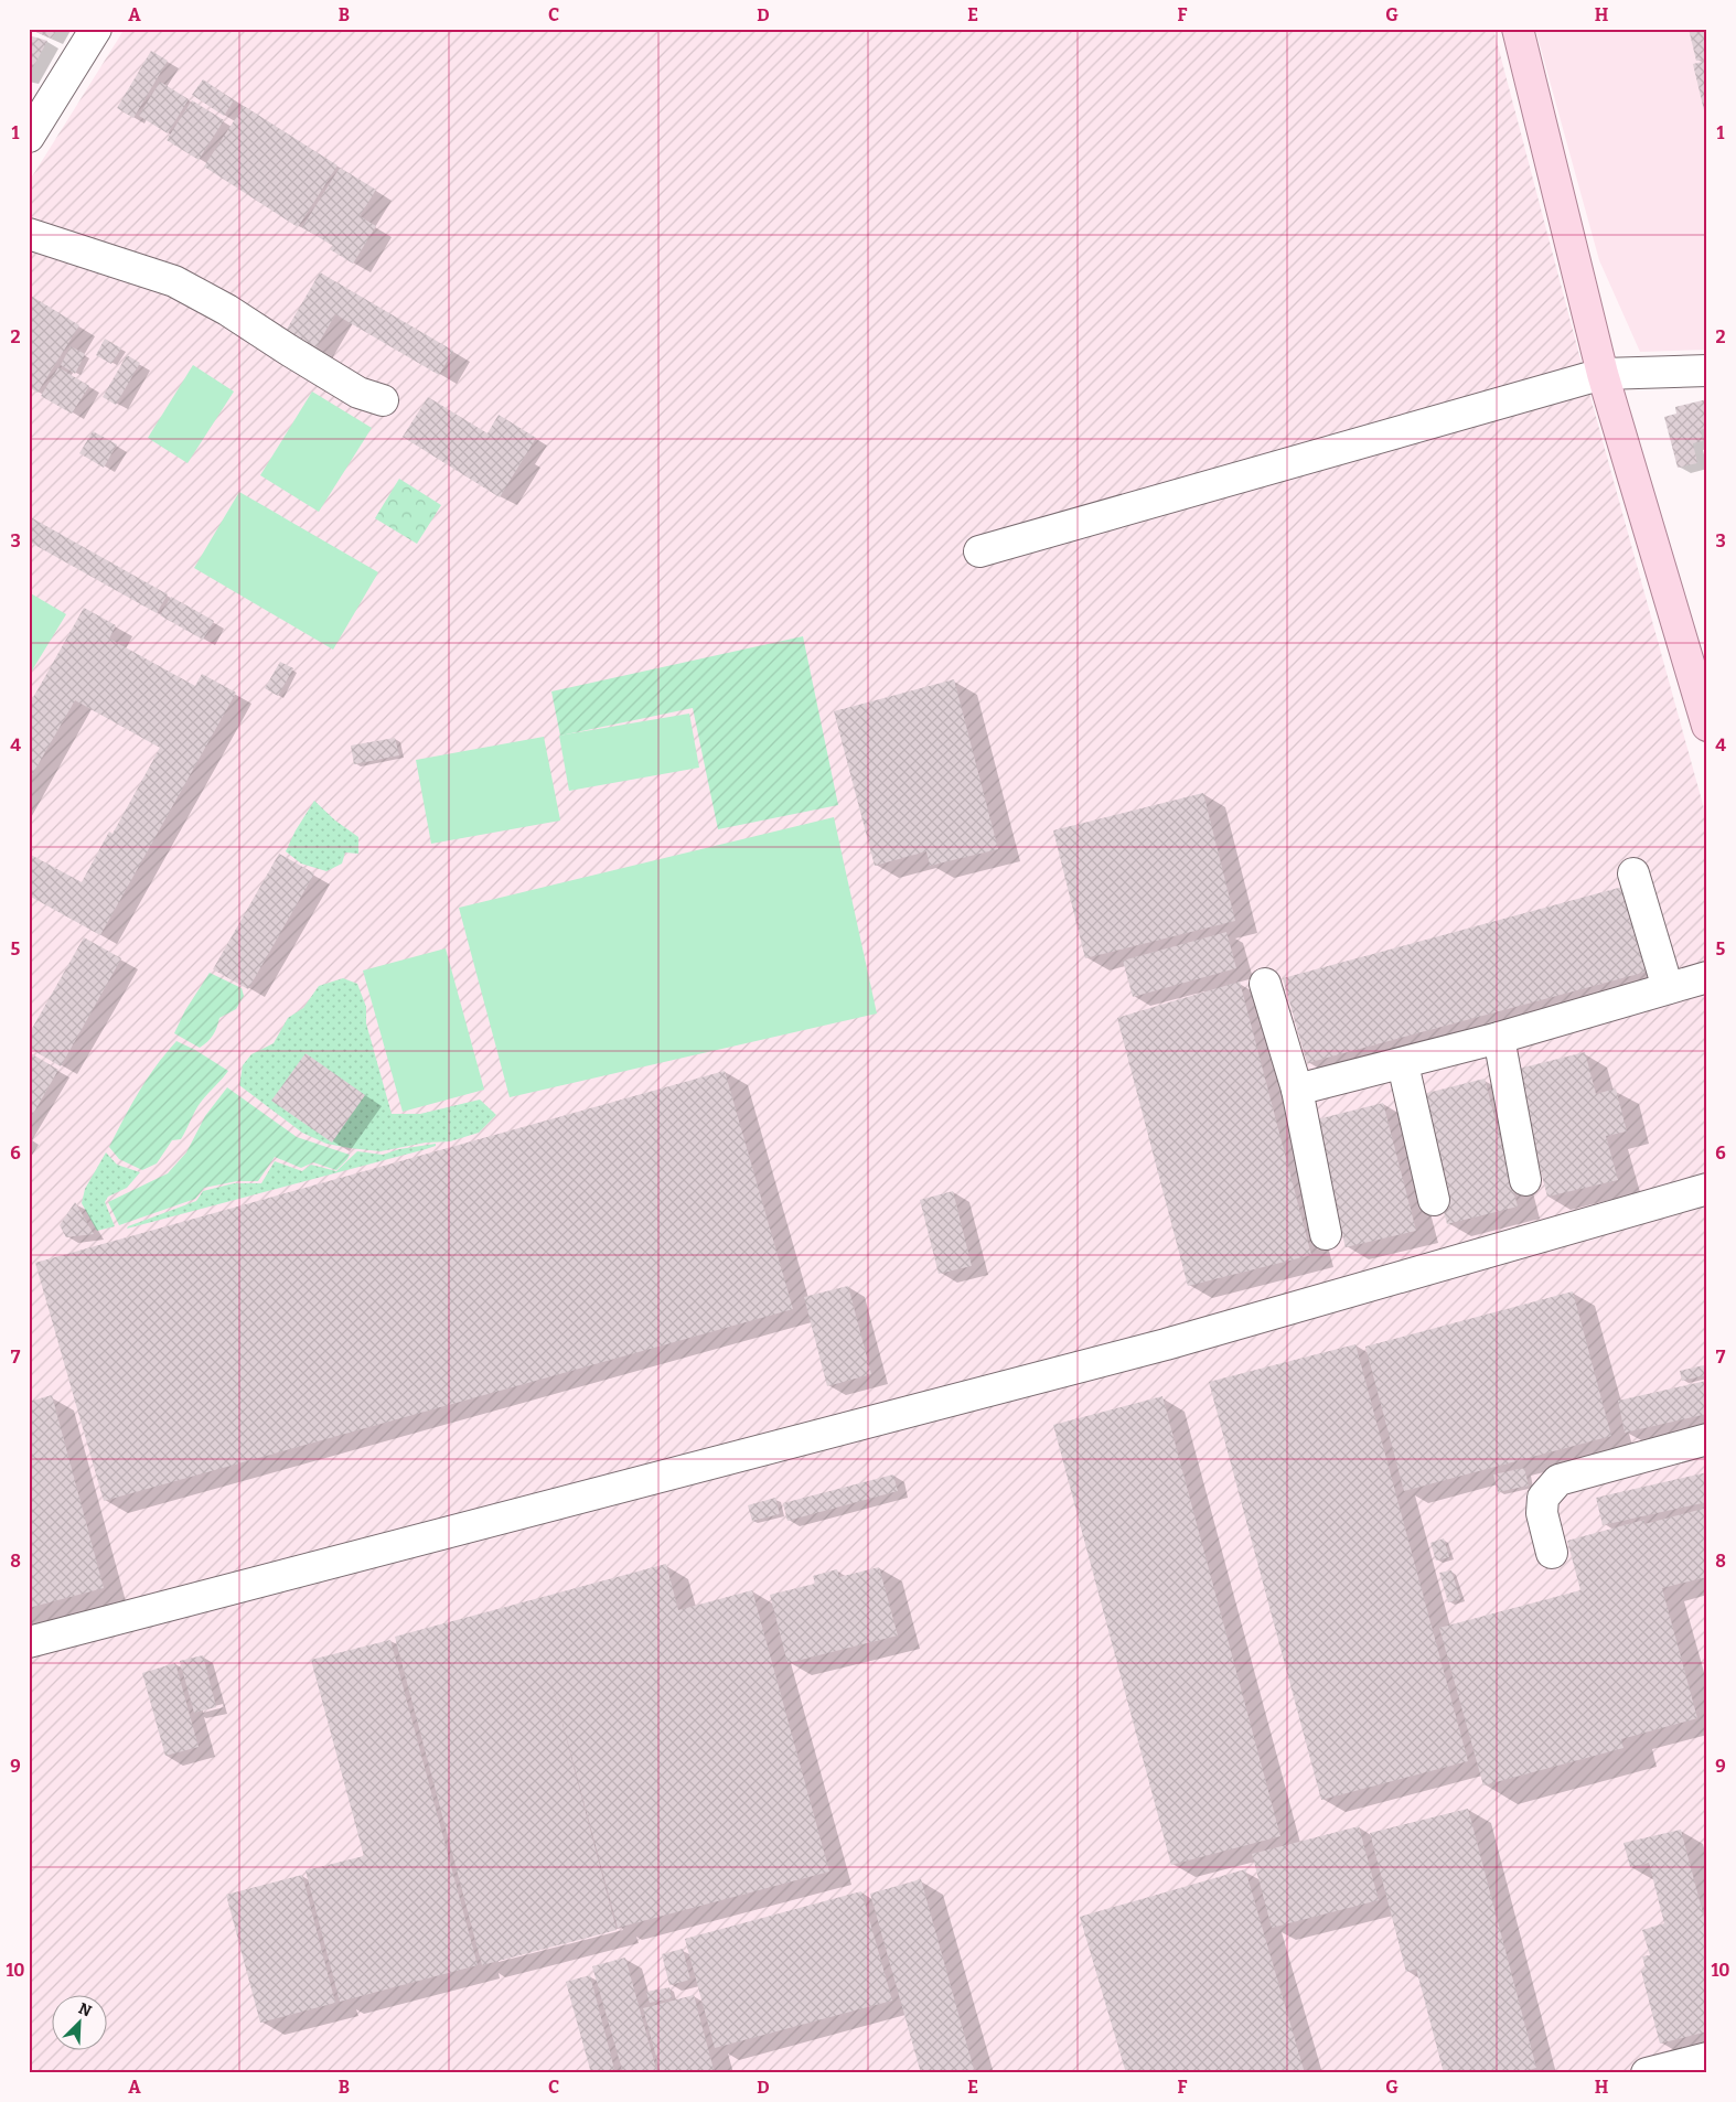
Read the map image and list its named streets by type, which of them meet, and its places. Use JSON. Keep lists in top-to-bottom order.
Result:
{
  "north": "top right",
  "grid": {
    "columns": [
      "A",
      "B",
      "C",
      "D",
      "E",
      "F",
      "G",
      "H"
    ],
    "rows": [
      "1",
      "2",
      "3",
      "4",
      "5",
      "6",
      "7",
      "8",
      "9",
      "10"
    ]
  }
}
